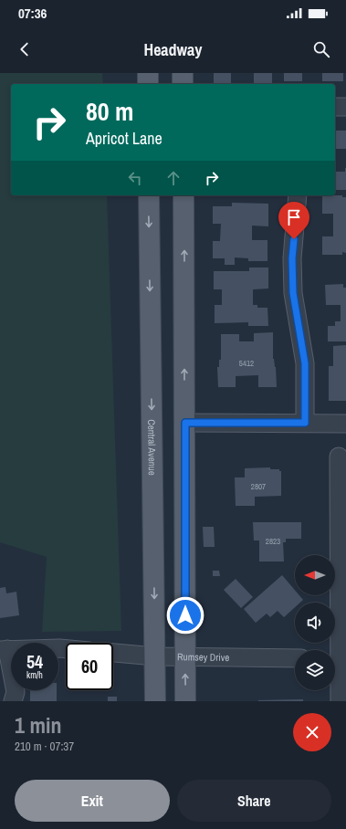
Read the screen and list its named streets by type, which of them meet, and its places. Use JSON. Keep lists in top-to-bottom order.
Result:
{
  "streets": {
    "main road": ["Central Avenue"],
    "street": ["Rumsey Drive"]
  },
  "crossings": [
    ["Central Avenue", "Rumsey Drive"]
  ],
  "house_numbers": ["5412", "2807", "2823"],
  "north": "left",
  "page": {
    "status": "07:36",
    "header": "Headway",
    "turn": ["80 m", "Apricot Lane"],
    "speed": "54 km/h",
    "limit": "60",
    "heading": ["1 min", "210 m · 07:37"],
    "buttons": ["Exit", "Share"]
  }
}
